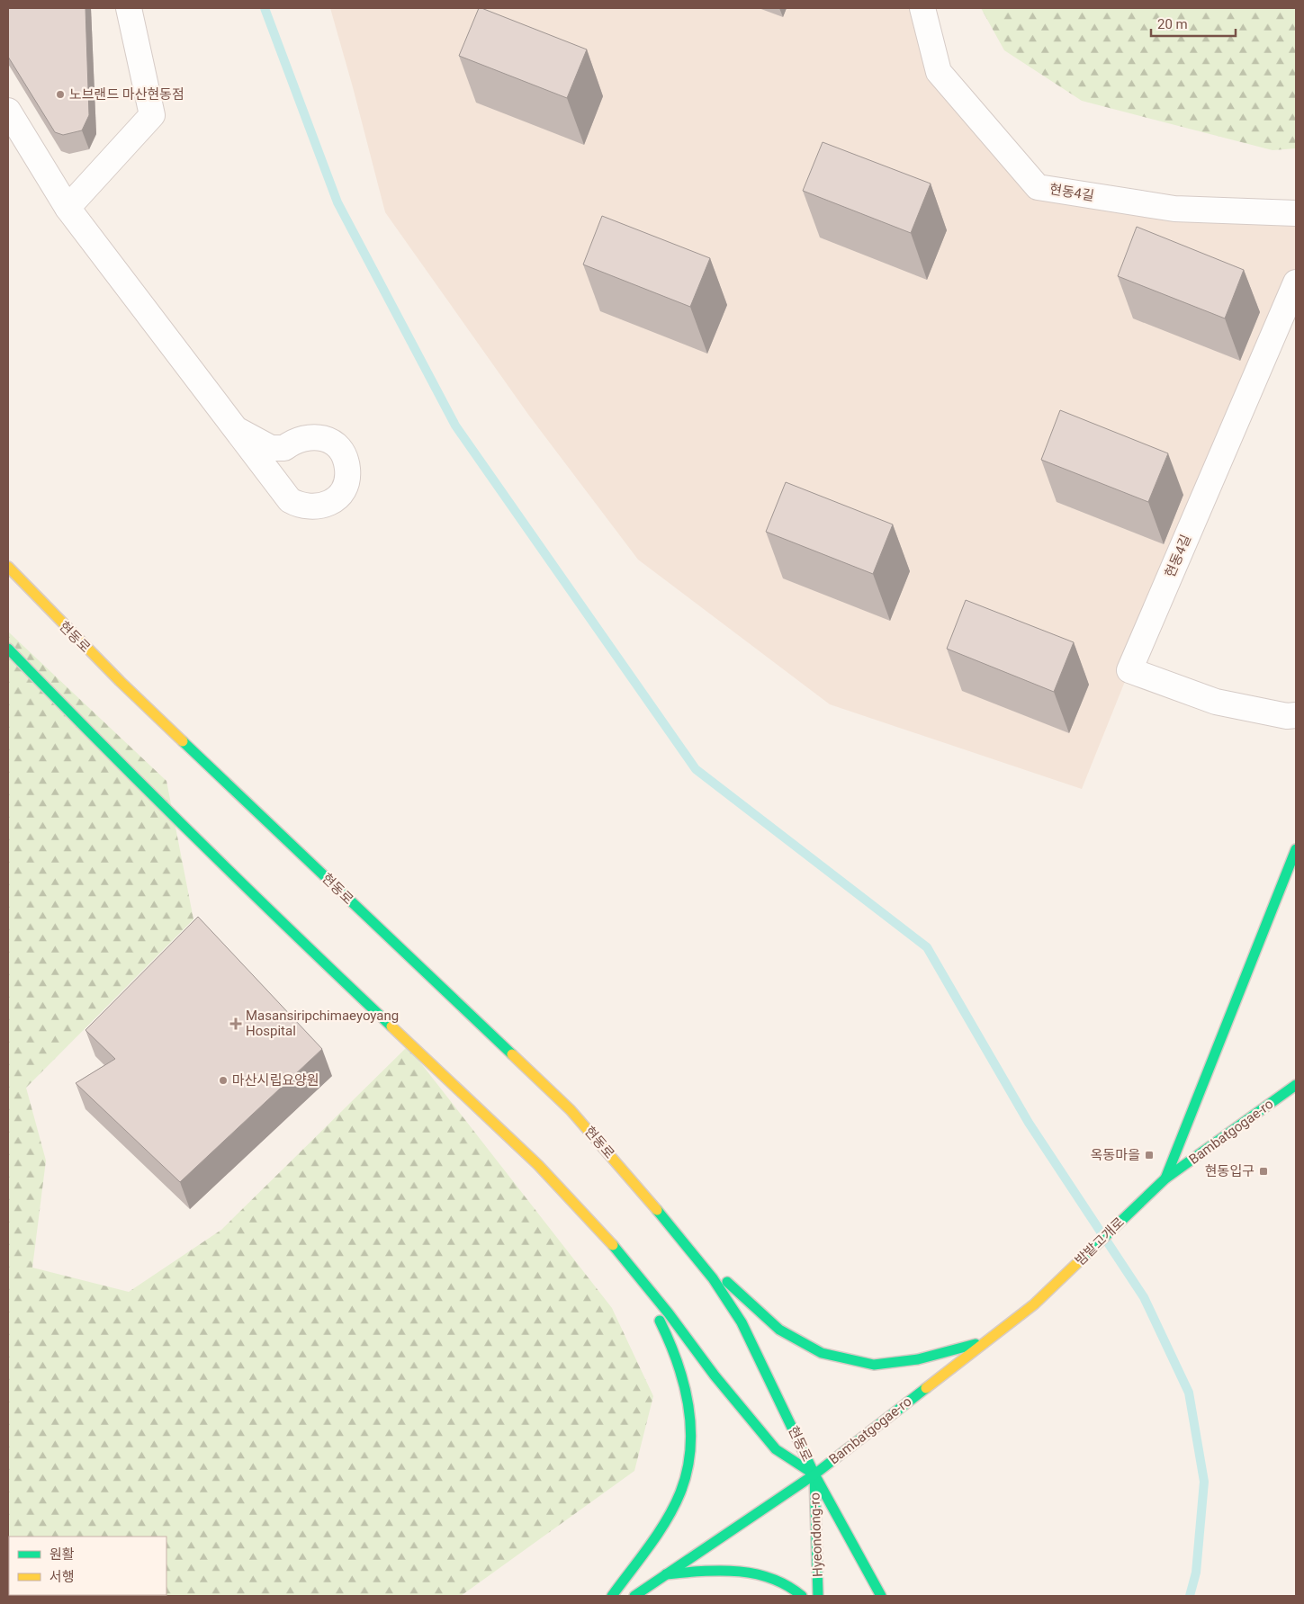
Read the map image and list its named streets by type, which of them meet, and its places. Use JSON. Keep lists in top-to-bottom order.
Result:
{
  "streets": {
    "main road": [
      "현동로",
      "Bambatgogae-ro",
      "밤밭고개로",
      "Hyeondong-ro"
    ],
    "street": ["현동4길"]
  },
  "crossings": [
    ["현동로", "Bambatgogae-ro"],
    ["현동로", "Hyeondong-ro"],
    ["Bambatgogae-ro", "밤밭고개로"],
    ["Bambatgogae-ro", "Hyeondong-ro"]
  ],
  "places": {
    "other": ["노브랜드 마산현동점", "마산시립요양원"],
    "health": ["Masansiripchimaeyoyang Hospital"],
    "transit": ["옥동마을", "현동입구"]
  },
  "legend": ["원활", "서행"],
  "scale_bar": "20 m"
}
